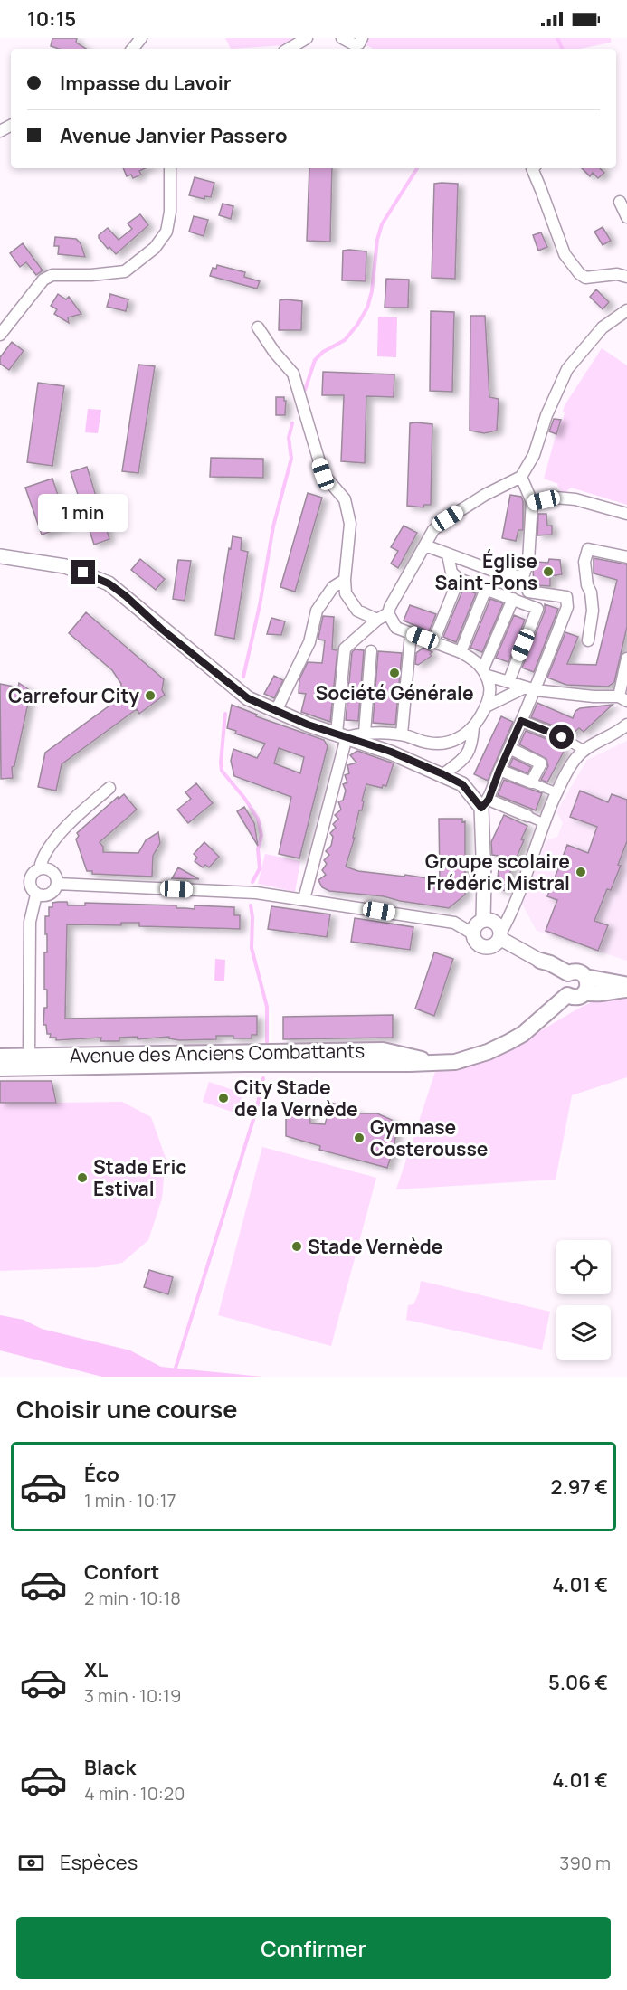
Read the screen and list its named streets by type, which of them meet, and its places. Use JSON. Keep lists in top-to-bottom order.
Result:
{
  "streets": {
    "main road": ["Avenue des Anciens Combattants"]
  },
  "places": [
    "Église Saint-Pons",
    "Société Générale",
    "Carrefour City",
    "Groupe scolaire Frédéric Mistral",
    "City Stade de la Vernède",
    "Gymnase Costerousse",
    "Stade Eric Estival",
    "Stade Vernède"
  ],
  "page": {
    "status": "10:15",
    "banner": ["Impasse du Lavoir", "Avenue Janvier Passero"],
    "bubble": "1 min",
    "heading": "Choisir une course",
    "list": [
      {
        "name": "Éco",
        "note": "1 min · 10:17",
        "value": "2.97 €"
      },
      {
        "name": "Confort",
        "note": "2 min · 10:18",
        "value": "4.01 €"
      },
      {
        "name": "XL",
        "note": "3 min · 10:19",
        "value": "5.06 €"
      },
      {
        "name": "Black",
        "note": "4 min · 10:20",
        "value": "4.01 €"
      }
    ],
    "pay": ["Espèces", "390 m"],
    "buttons": "Confirmer"
  }
}
